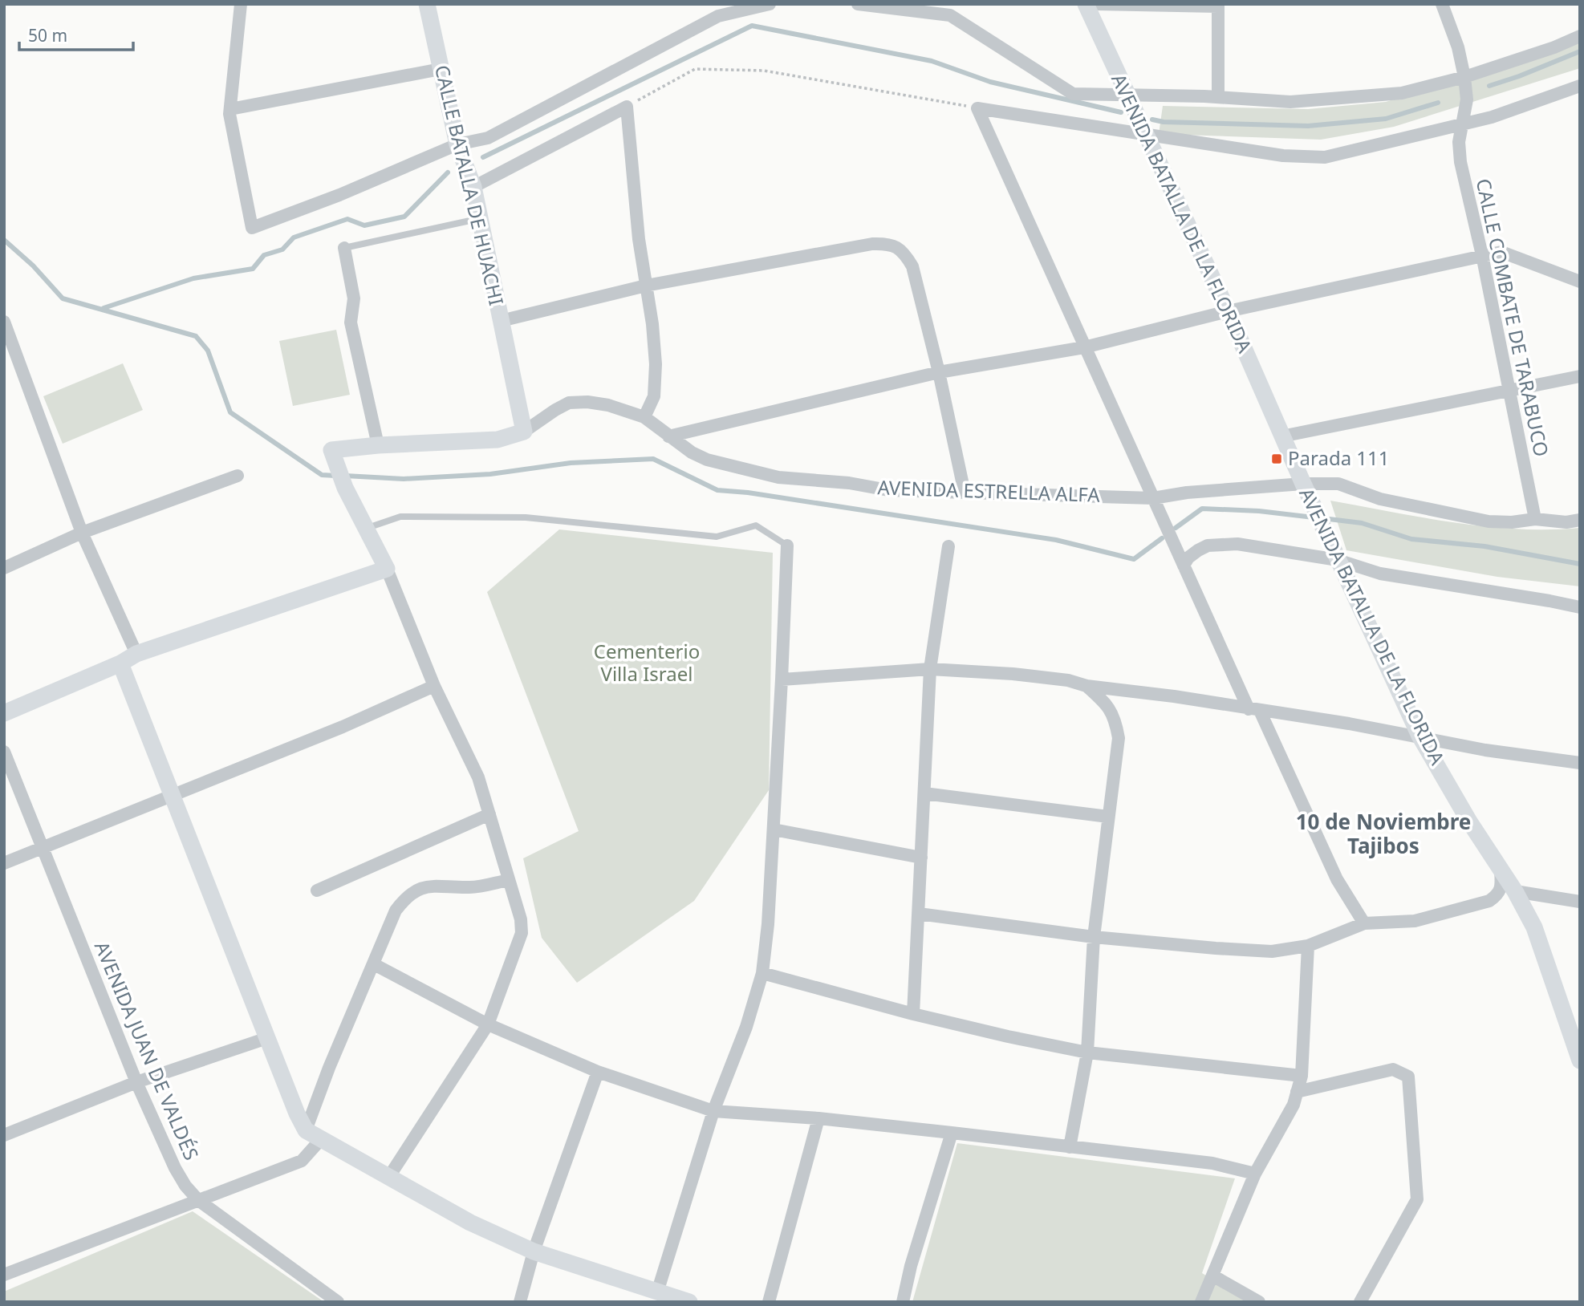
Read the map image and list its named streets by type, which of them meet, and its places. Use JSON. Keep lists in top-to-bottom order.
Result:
{
  "streets": {
    "street": [
      "CALLE BATALLA DE HUACHI",
      "AVENIDA BATALLA DE LA FLORIDA",
      "CALLE COMBATE DE TARABUCO",
      "AVENIDA ESTRELLA ALFA",
      "AVENIDA JUAN DE VALDÉS"
    ]
  },
  "crossings": [
    ["CALLE BATALLA DE HUACHI", "AVENIDA ESTRELLA ALFA"],
    ["AVENIDA BATALLA DE LA FLORIDA", "AVENIDA ESTRELLA ALFA"],
    ["CALLE COMBATE DE TARABUCO", "AVENIDA ESTRELLA ALFA"]
  ],
  "districts": ["10 de Noviembre Tajibos"],
  "parks": ["Cementerio Villa Israel"],
  "places": {
    "transit": ["Parada 111"]
  },
  "scale_bar": "50 m"
}
